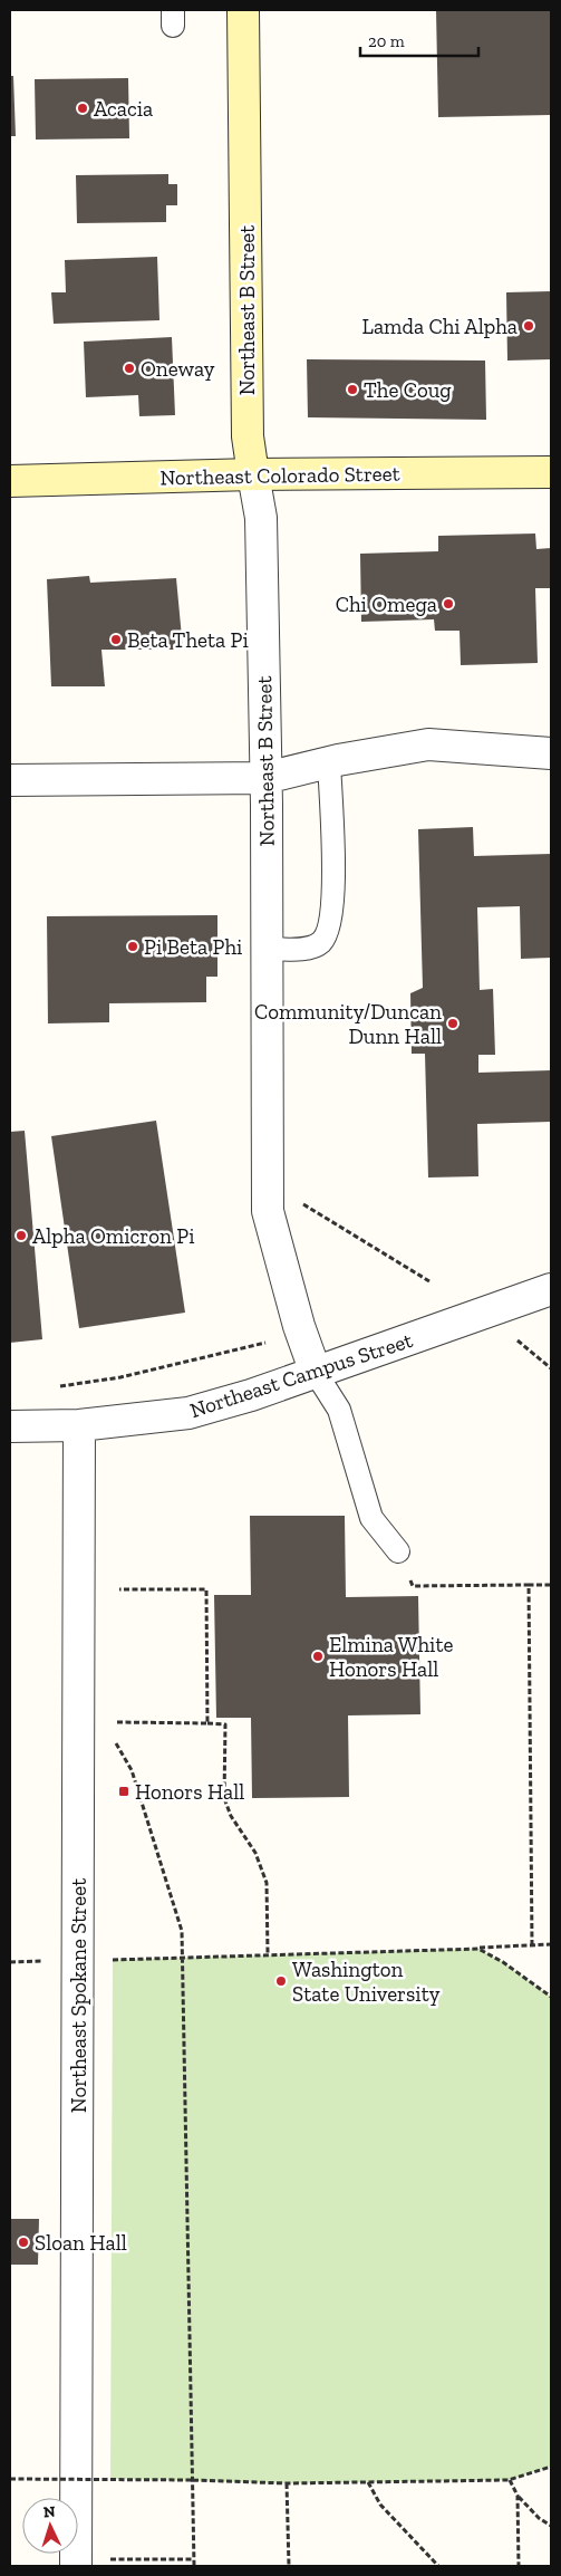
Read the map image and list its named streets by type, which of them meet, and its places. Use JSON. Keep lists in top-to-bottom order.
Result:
{
  "streets": {
    "street": [
      "Northeast B Street",
      "Northeast Colorado Street",
      "Northeast Campus Street",
      "Northeast Spokane Street"
    ]
  },
  "crossings": [
    ["Northeast B Street", "Northeast Colorado Street"],
    ["Northeast B Street", "Northeast Campus Street"],
    ["Northeast Campus Street", "Northeast Spokane Street"]
  ],
  "places": {
    "other": [
      "Acacia",
      "Lamda Chi Alpha",
      "Oneway",
      "The Coug",
      "Chi Omega",
      "Beta Theta Pi",
      "Pi Beta Phi",
      "Community/Duncan Dunn Hall",
      "Alpha Omicron Pi",
      "Elmina White Honors Hall",
      "Washington State University",
      "Sloan Hall"
    ],
    "transit": ["Honors Hall"]
  },
  "scale_bar": "20 m",
  "north": "top"
}
